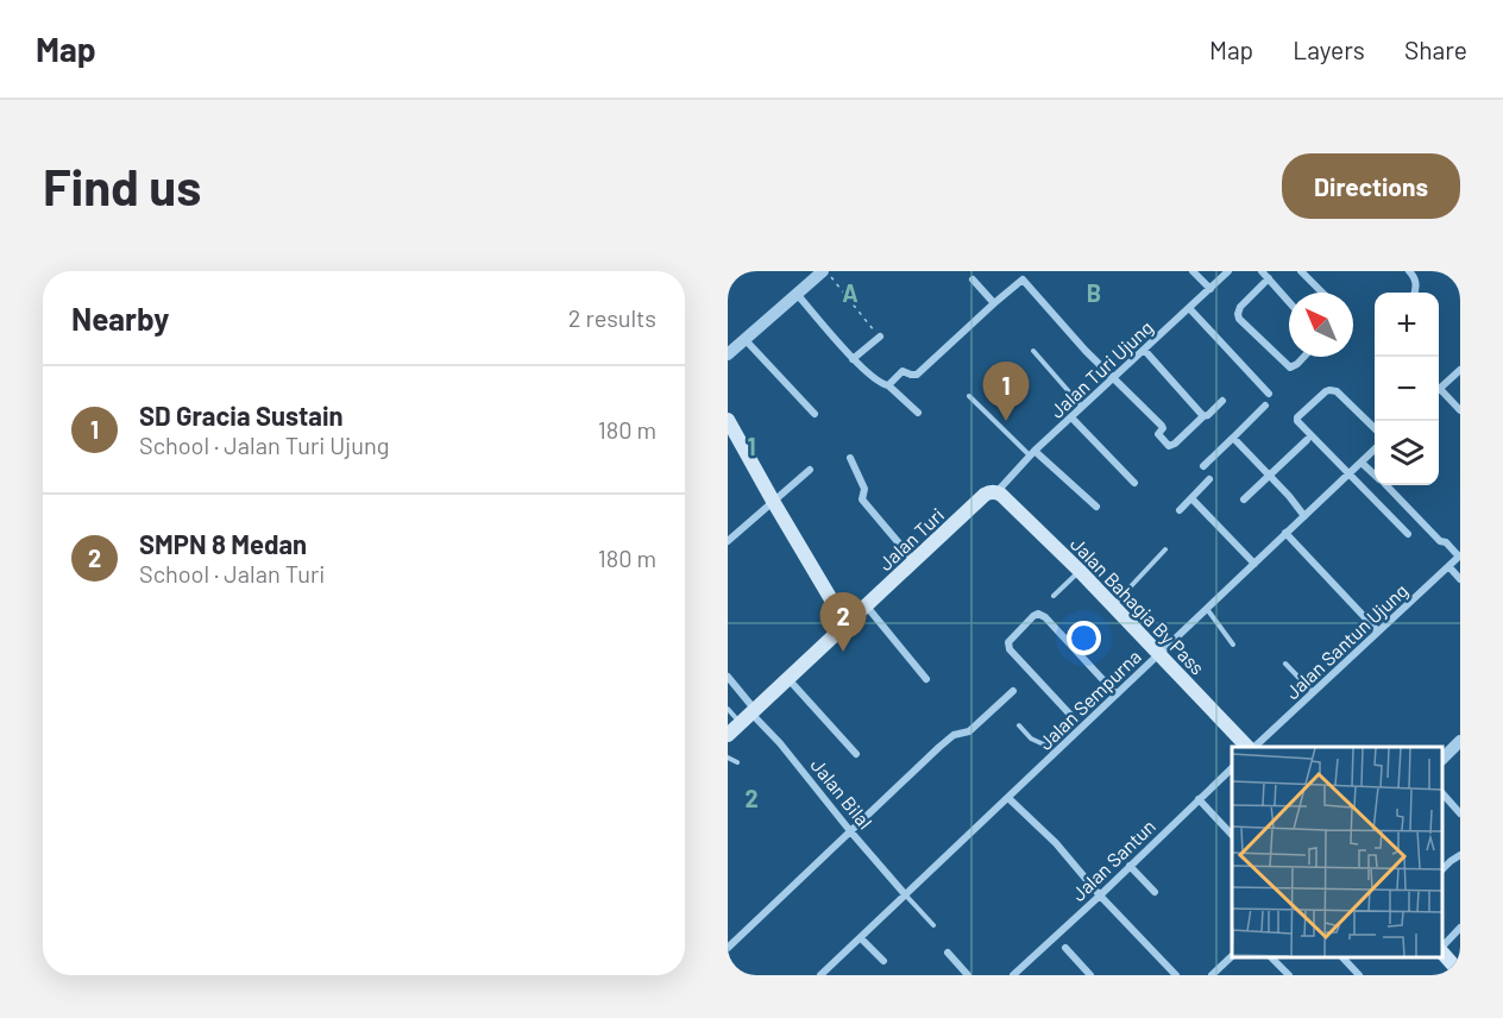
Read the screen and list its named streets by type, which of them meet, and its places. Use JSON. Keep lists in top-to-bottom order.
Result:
{
  "streets": {
    "main road": ["Jalan Turi", "Jalan Bahagia By Pass"],
    "street": [
      "Jalan Turi Ujung",
      "Jalan Santun Ujung",
      "Jalan Sempurna",
      "Jalan Bilal",
      "Jalan Santun"
    ]
  },
  "crossings": [
    ["Jalan Turi Ujung", "Jalan Turi"],
    ["Jalan Turi Ujung", "Jalan Bahagia By Pass"],
    ["Jalan Turi", "Jalan Bahagia By Pass"],
    ["Jalan Turi", "Jalan Bilal"],
    ["Jalan Bahagia By Pass", "Jalan Sempurna"],
    ["Jalan Sempurna", "Jalan Bilal"]
  ],
  "north": "top left",
  "page": {
    "header": "Map",
    "nav": ["Map", "Layers", "Share"],
    "buttons": "Directions",
    "title": "Find us",
    "heading": ["Nearby", "2 results"],
    "map_buttons": ["+", "−"],
    "pins": ["1", "2"],
    "list": [
      {
        "mark": "1",
        "name": "SD Gracia Sustain",
        "note": "School · Jalan Turi Ujung",
        "value": "180 m"
      },
      {
        "mark": "2",
        "name": "SMPN 8 Medan",
        "note": "School · Jalan Turi",
        "value": "180 m"
      }
    ]
  },
  "grid": {
    "columns": ["A", "B"],
    "rows": ["1", "2"]
  }
}
